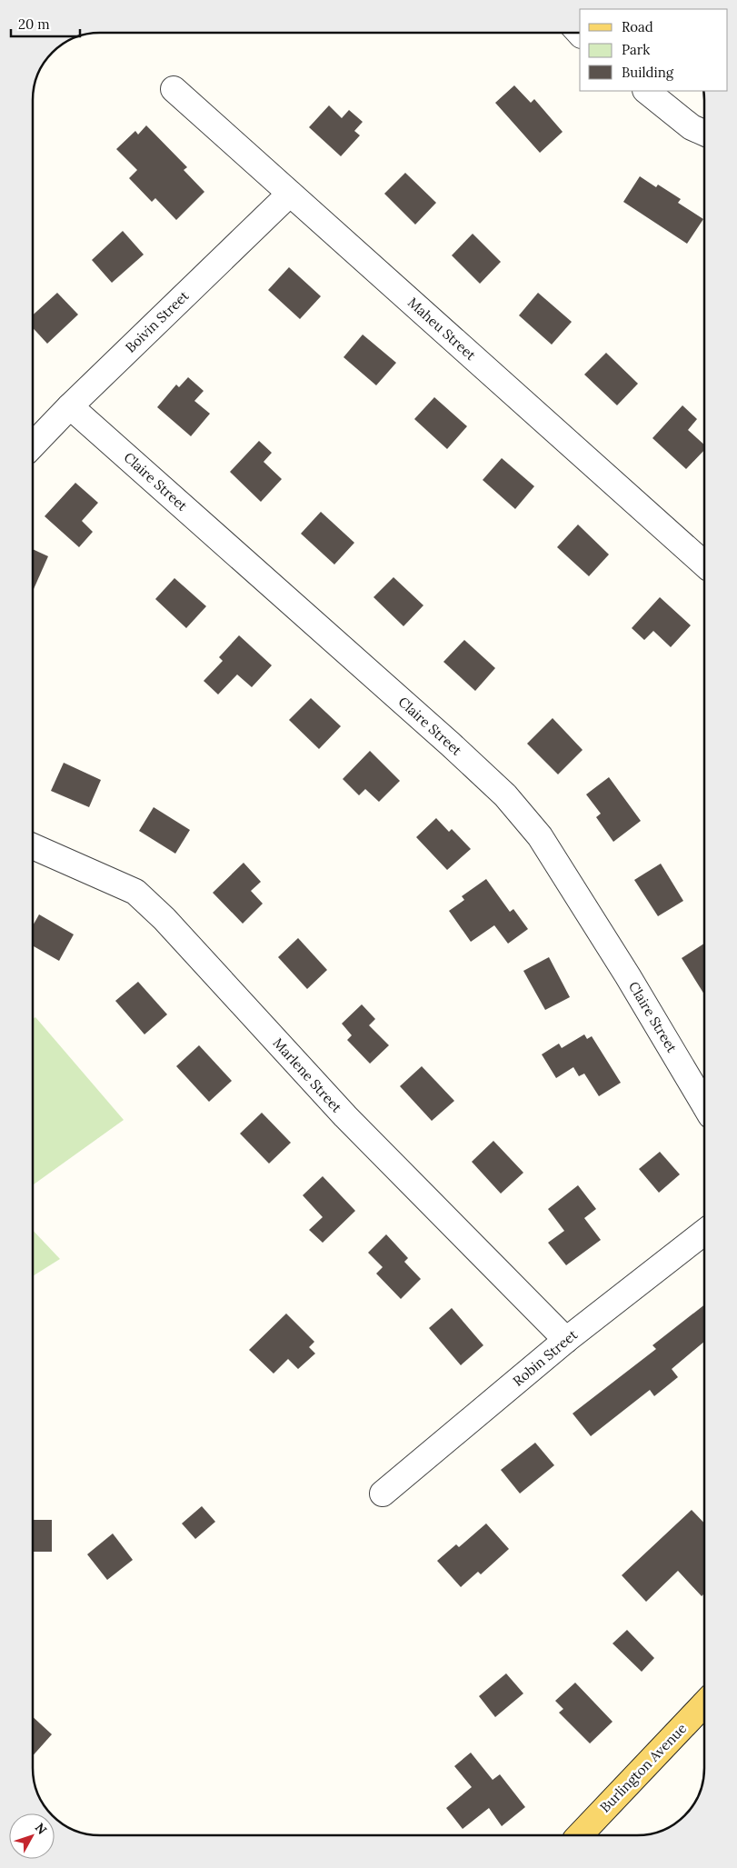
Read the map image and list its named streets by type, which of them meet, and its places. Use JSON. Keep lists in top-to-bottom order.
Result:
{
  "streets": {
    "main road": ["Burlington Avenue"],
    "street": [
      "Boivin Street",
      "Maheu Street",
      "Claire Street",
      "Marlene Street",
      "Robin Street"
    ]
  },
  "crossings": [
    ["Boivin Street", "Maheu Street"],
    ["Boivin Street", "Claire Street"],
    ["Marlene Street", "Robin Street"]
  ],
  "legend": ["Road", "Park", "Building"],
  "scale_bar": "20 m",
  "north": "top right"
}
